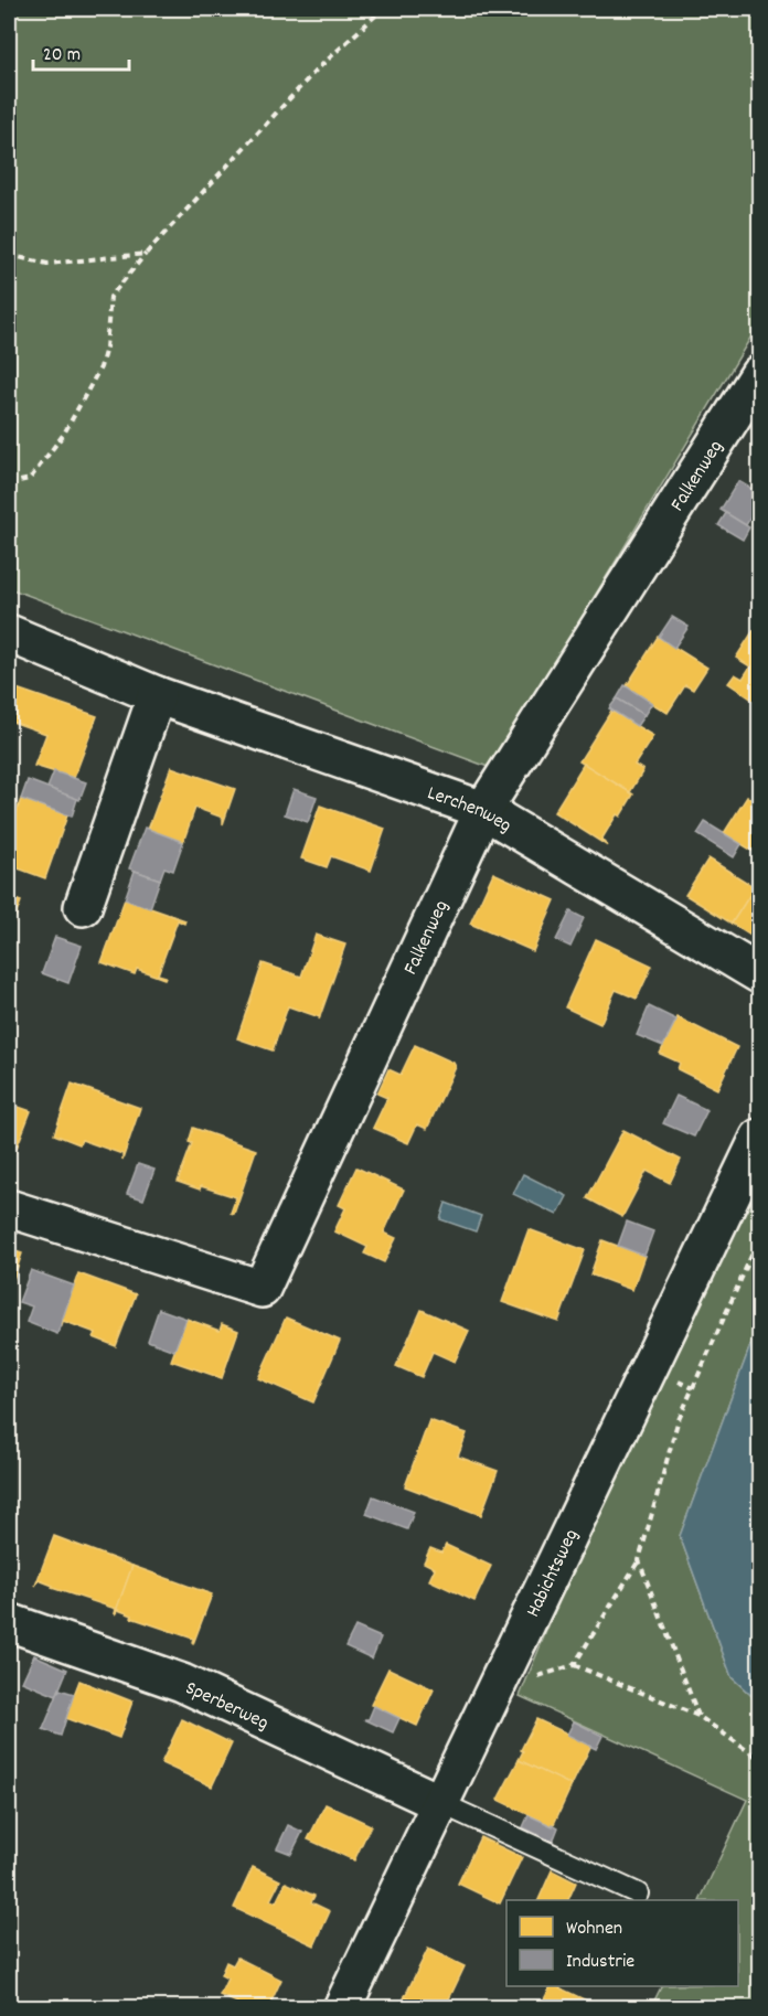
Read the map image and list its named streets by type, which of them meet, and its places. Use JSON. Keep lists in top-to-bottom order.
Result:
{
  "streets": {
    "street": [
      "Falkenweg",
      "Lerchenweg",
      "Habichtsweg",
      "Sperberweg"
    ]
  },
  "crossings": [
    ["Falkenweg", "Lerchenweg"],
    ["Habichtsweg", "Sperberweg"]
  ],
  "legend": ["Wohnen", "Industrie"],
  "scale_bar": "20 m"
}
